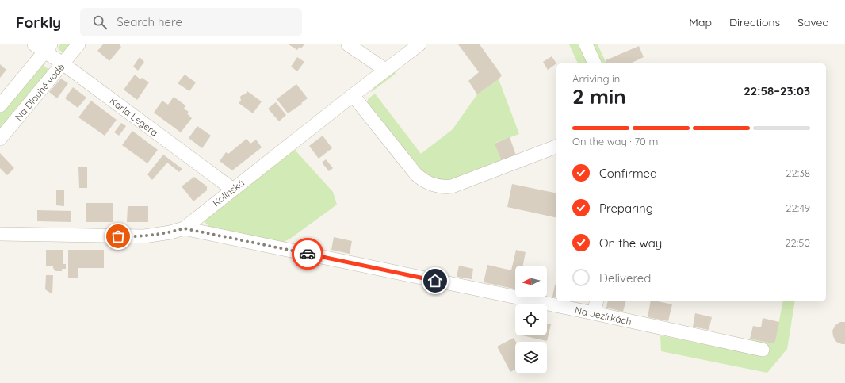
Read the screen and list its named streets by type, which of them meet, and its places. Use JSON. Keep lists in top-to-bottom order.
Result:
{
  "streets": {
    "street": [
      "Na Dlouhé vodě",
      "Karla Legera",
      "Kolínská",
      "Na Jezírkách"
    ]
  },
  "crossings": [
    ["Na Dlouhé vodě", "Karla Legera"],
    ["Karla Legera", "Kolínská"],
    ["Kolínská", "Na Jezírkách"]
  ],
  "north": "left",
  "page": {
    "header": "Forkly",
    "search": "Search here",
    "nav": ["Map", "Directions", "Saved"],
    "heading": ["2 min", "Arriving in", "22:58–23:03"],
    "bar": "On the way · 70 m",
    "list": [
      ["Confirmed", "22:38"],
      ["Preparing", "22:49"],
      ["On the way", "22:50"],
      "Delivered"
    ]
  }
}
